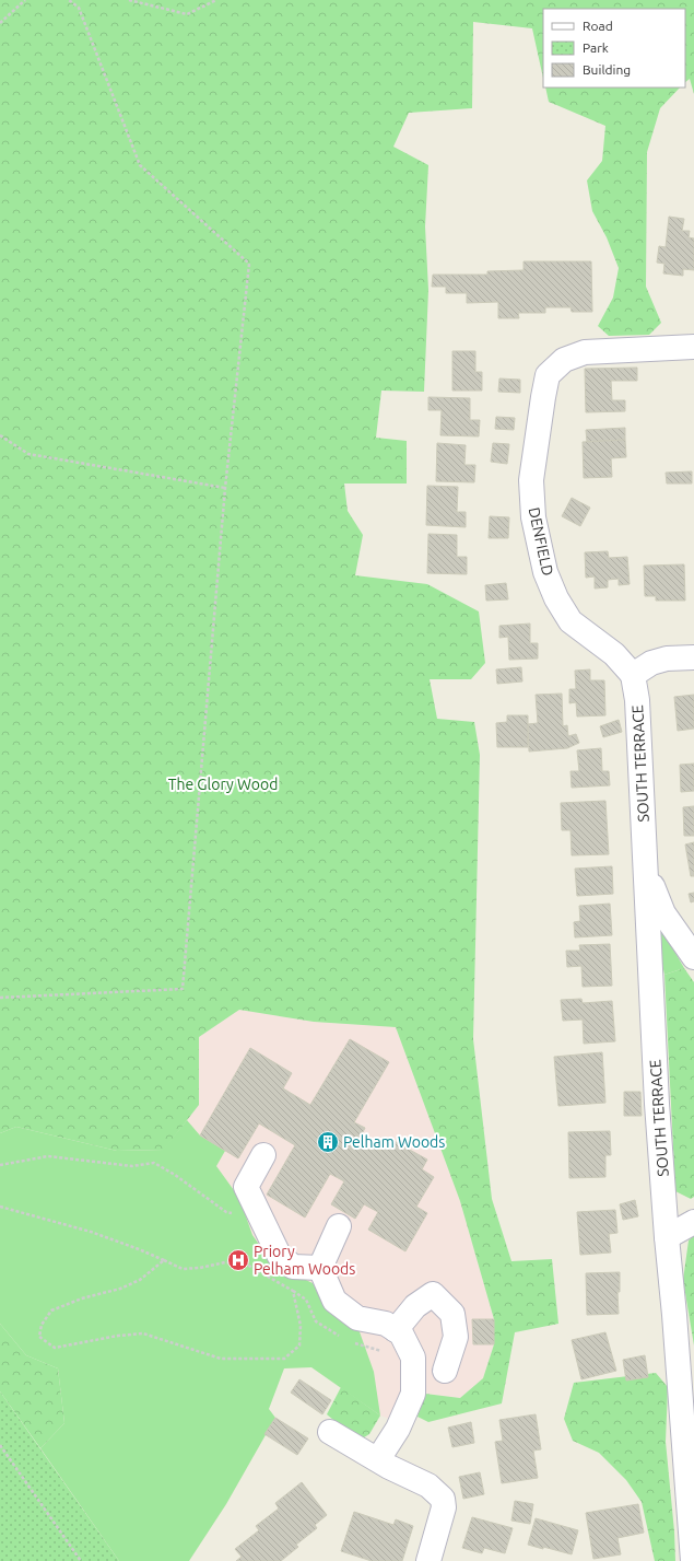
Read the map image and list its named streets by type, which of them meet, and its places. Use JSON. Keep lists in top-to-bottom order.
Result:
{
  "streets": {
    "street": ["DENFIELD", "SOUTH TERRACE"]
  },
  "crossings": [
    ["DENFIELD", "SOUTH TERRACE"]
  ],
  "parks": ["The Glory Wood"],
  "places": {
    "building": ["Pelham Woods"],
    "hospital": ["Priory Pelham Woods"]
  },
  "legend": ["Road", "Park", "Building"]
}
